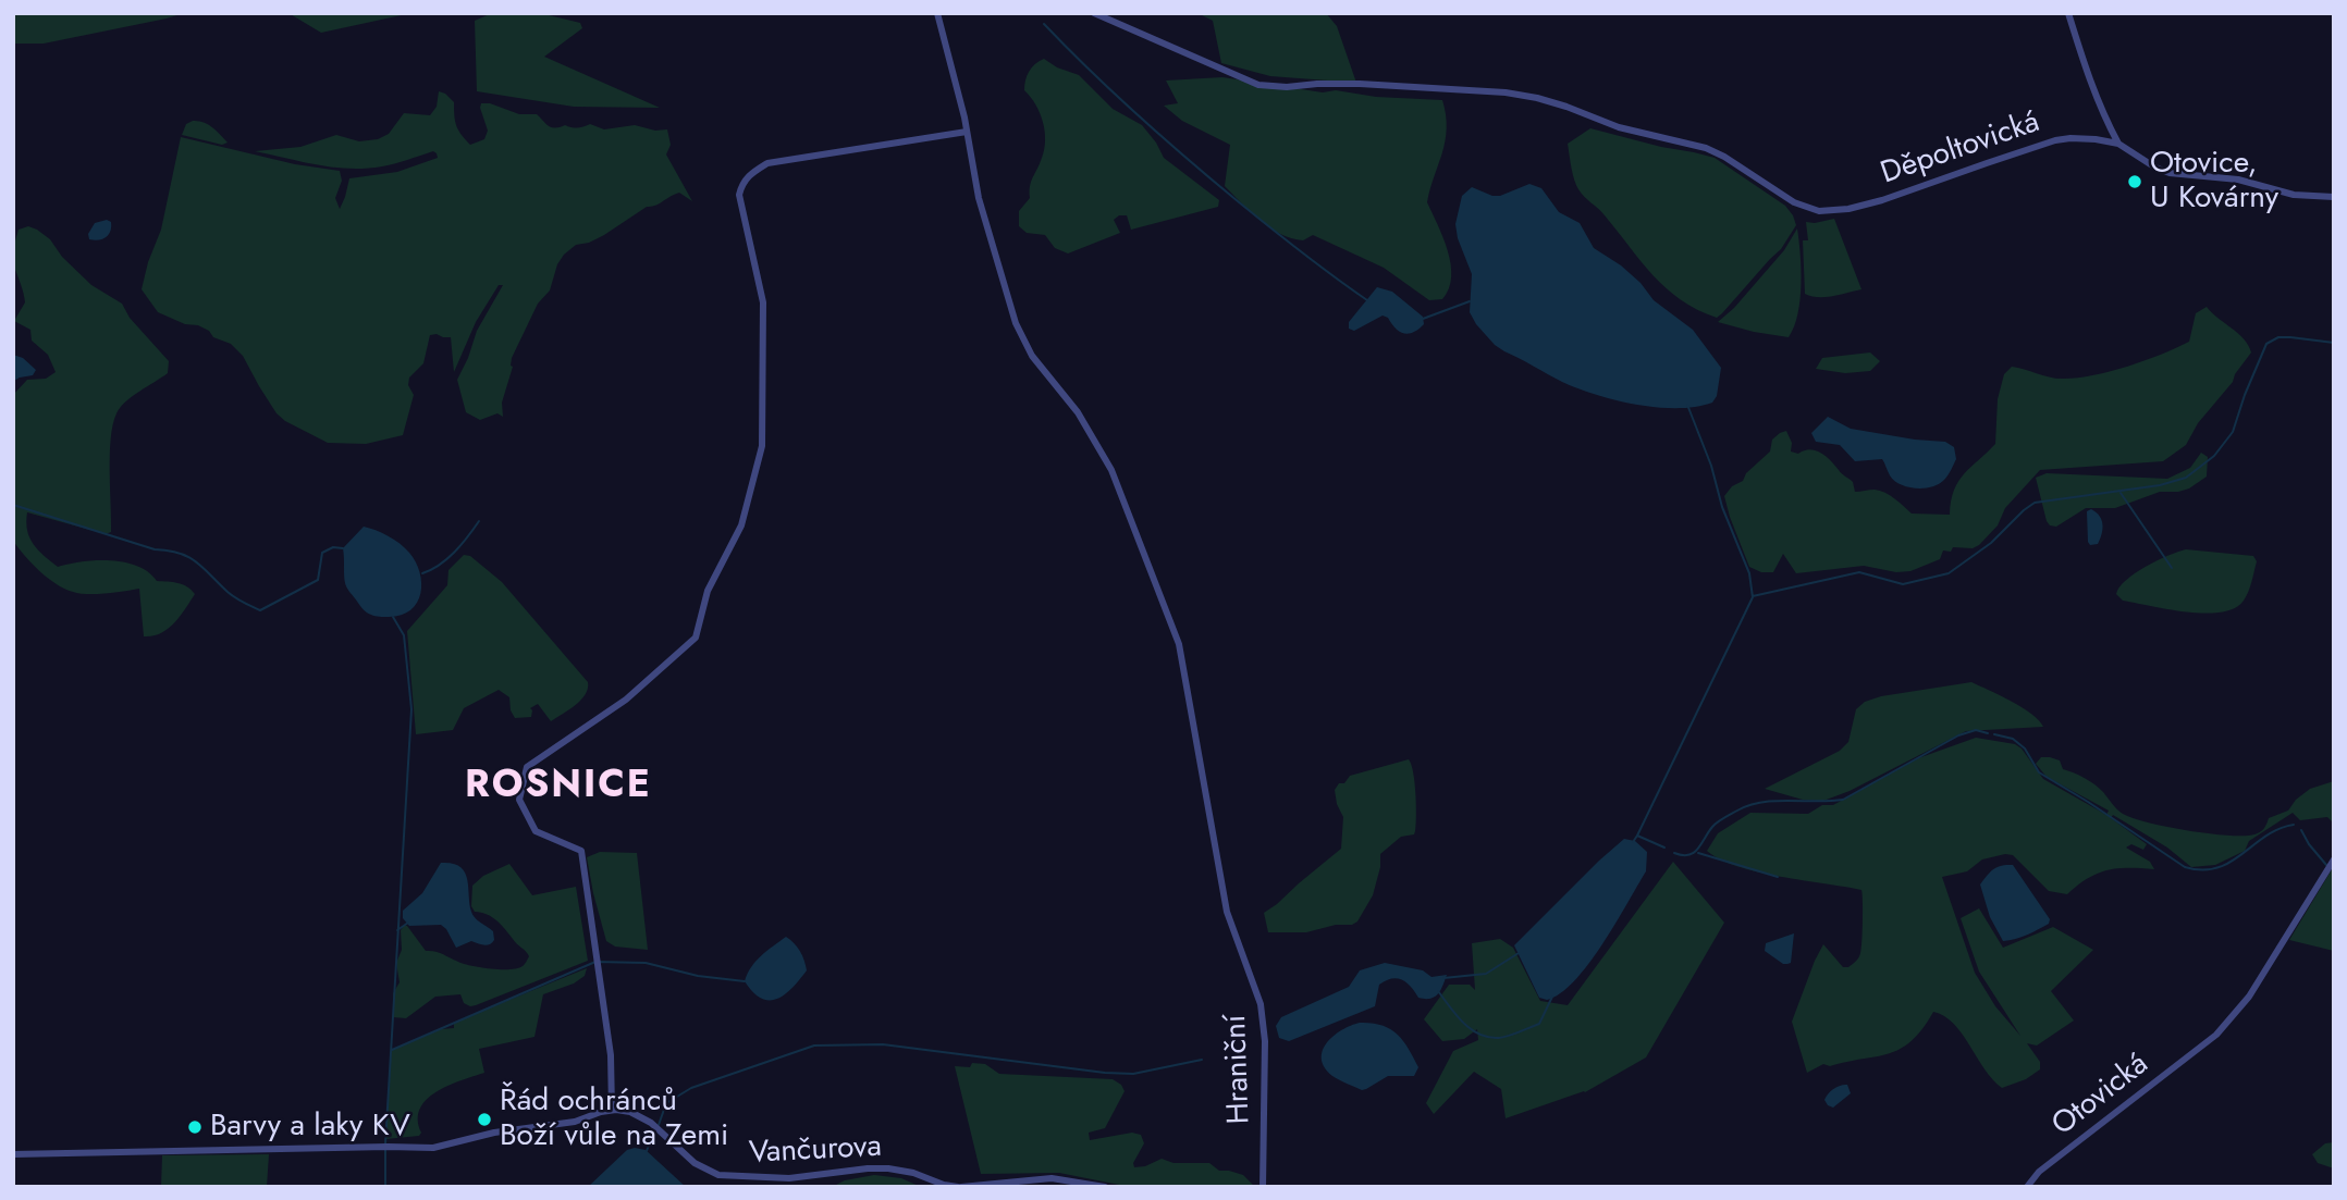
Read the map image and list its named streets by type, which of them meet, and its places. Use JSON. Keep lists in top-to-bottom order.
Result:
{
  "streets": {
    "street": [
      "Děpoltovická",
      "Hraniční",
      "Otovická",
      "Vančurova"
    ]
  },
  "districts": ["ROSNICE"],
  "places": ["Otovice, U Kovárny", "Řád ochránců Boží vůle na Zemi", "Barvy a laky KV"]
}
